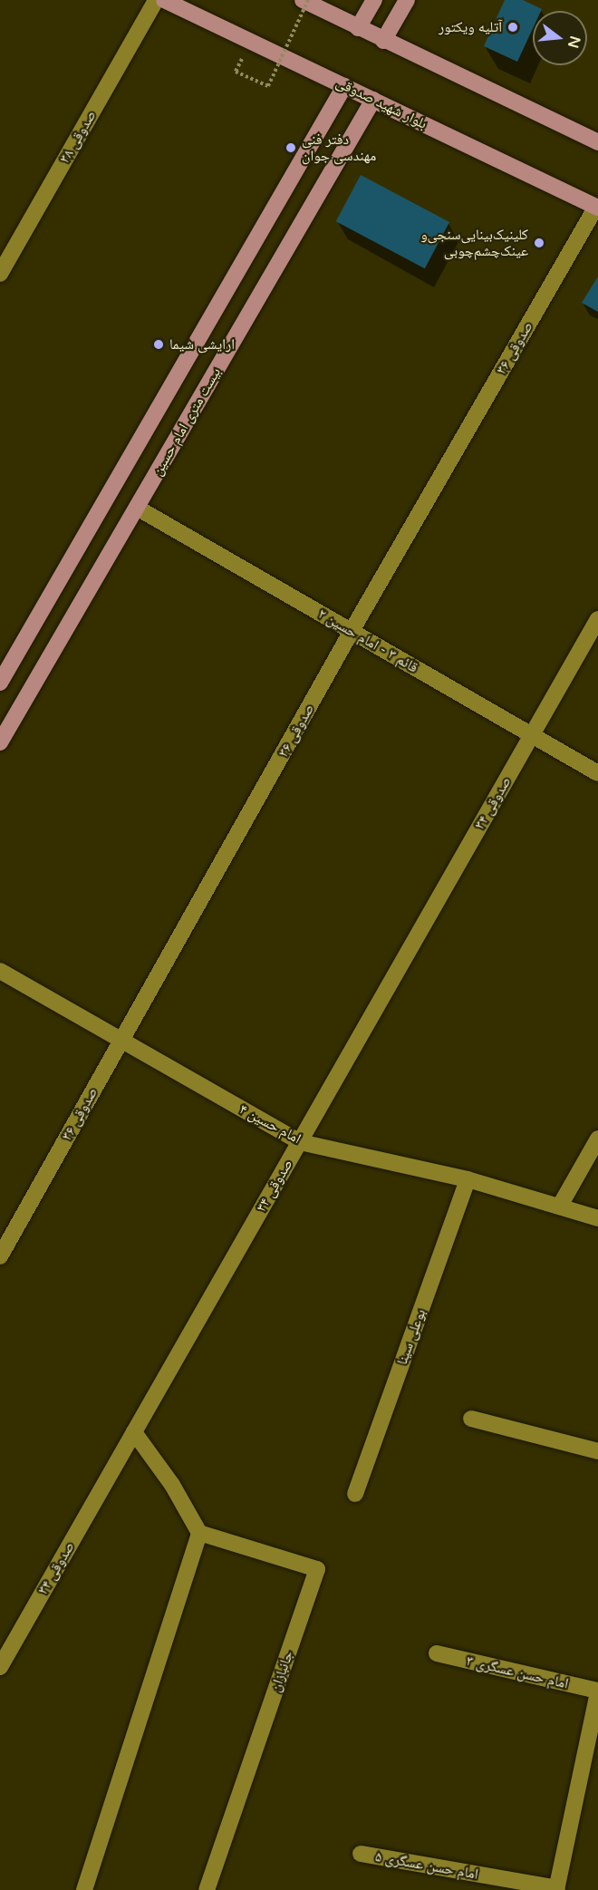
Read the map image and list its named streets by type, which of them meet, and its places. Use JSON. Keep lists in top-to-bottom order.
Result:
{
  "streets": {
    "main road": ["بلوار شهید صدوقی", "بیست متری امام حسین"],
    "street": [
      "صدوقی ۳۸",
      "صدوقی ۳۶",
      "قائم ۳ - امام حسین ۲",
      "صدوقی ۳۴",
      "امام حسین ۴",
      "بوعلی سینا",
      "جانبازان",
      "امام حسن عسگری ۳",
      "امام حسن عسگری ۵"
    ]
  },
  "crossings": [
    ["بلوار شهید صدوقی", "صدوقی ۳۶"],
    ["بلوار شهید صدوقی", "بیست متری امام حسین"],
    ["صدوقی ۳۶", "قائم ۳ - امام حسین ۲"],
    ["صدوقی ۳۶", "امام حسین ۴"],
    ["بیست متری امام حسین", "قائم ۳ - امام حسین ۲"],
    ["قائم ۳ - امام حسین ۲", "صدوقی ۳۴"],
    ["صدوقی ۳۴", "امام حسین ۴"],
    ["امام حسین ۴", "بوعلی سینا"]
  ],
  "places": [
    "آتلیه ویکتور",
    "دفتر فنی مهندسی جوان",
    "کلینیک‌بینایی‌سنجی‌و ‌عینک‌چشم‌چوبی",
    "ارایشی شیما"
  ],
  "north": "right"
}
